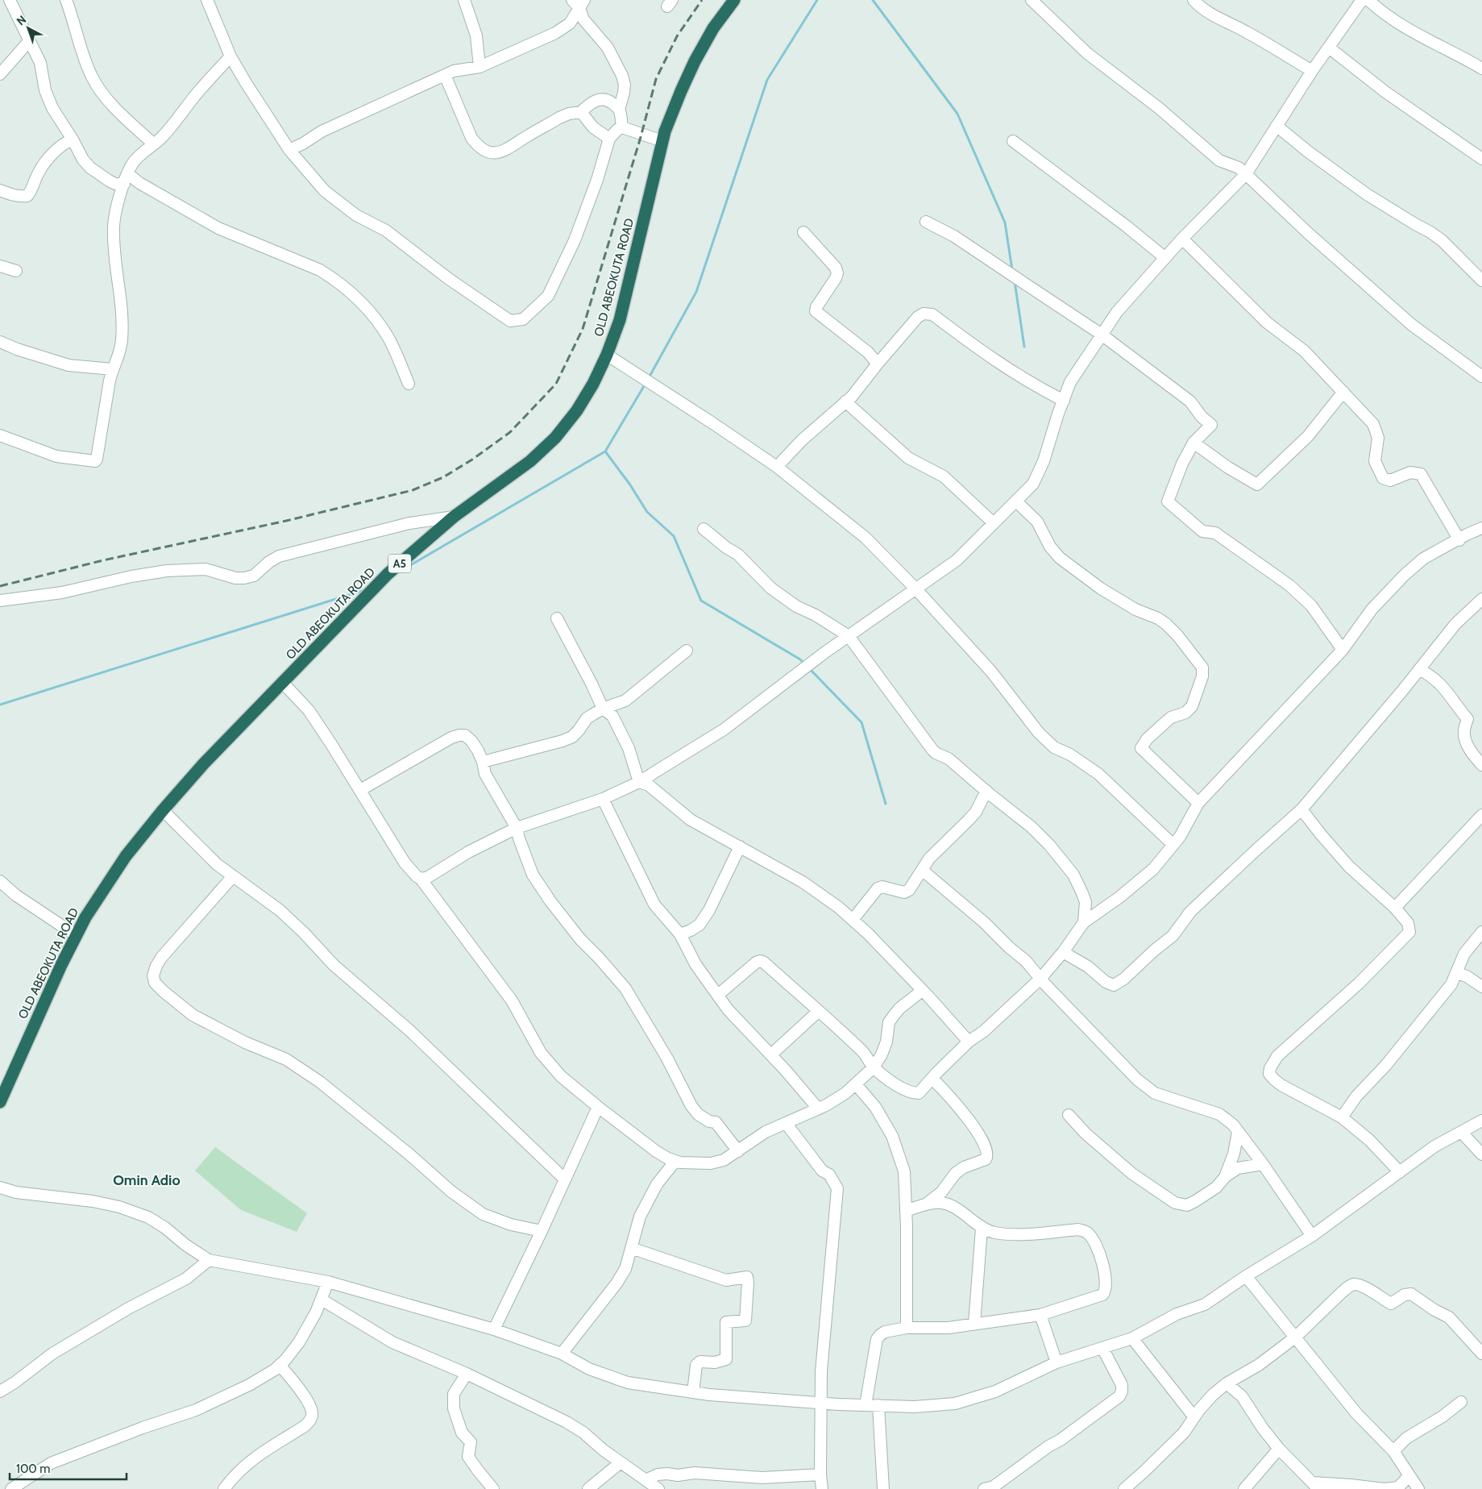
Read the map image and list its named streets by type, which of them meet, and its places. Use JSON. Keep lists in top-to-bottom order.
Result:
{
  "streets": {
    "highway": ["OLD ABEOKUTA ROAD", "A5"]
  },
  "districts": ["Omin Adio"],
  "scale_bar": "100 m",
  "north": "top left"
}
